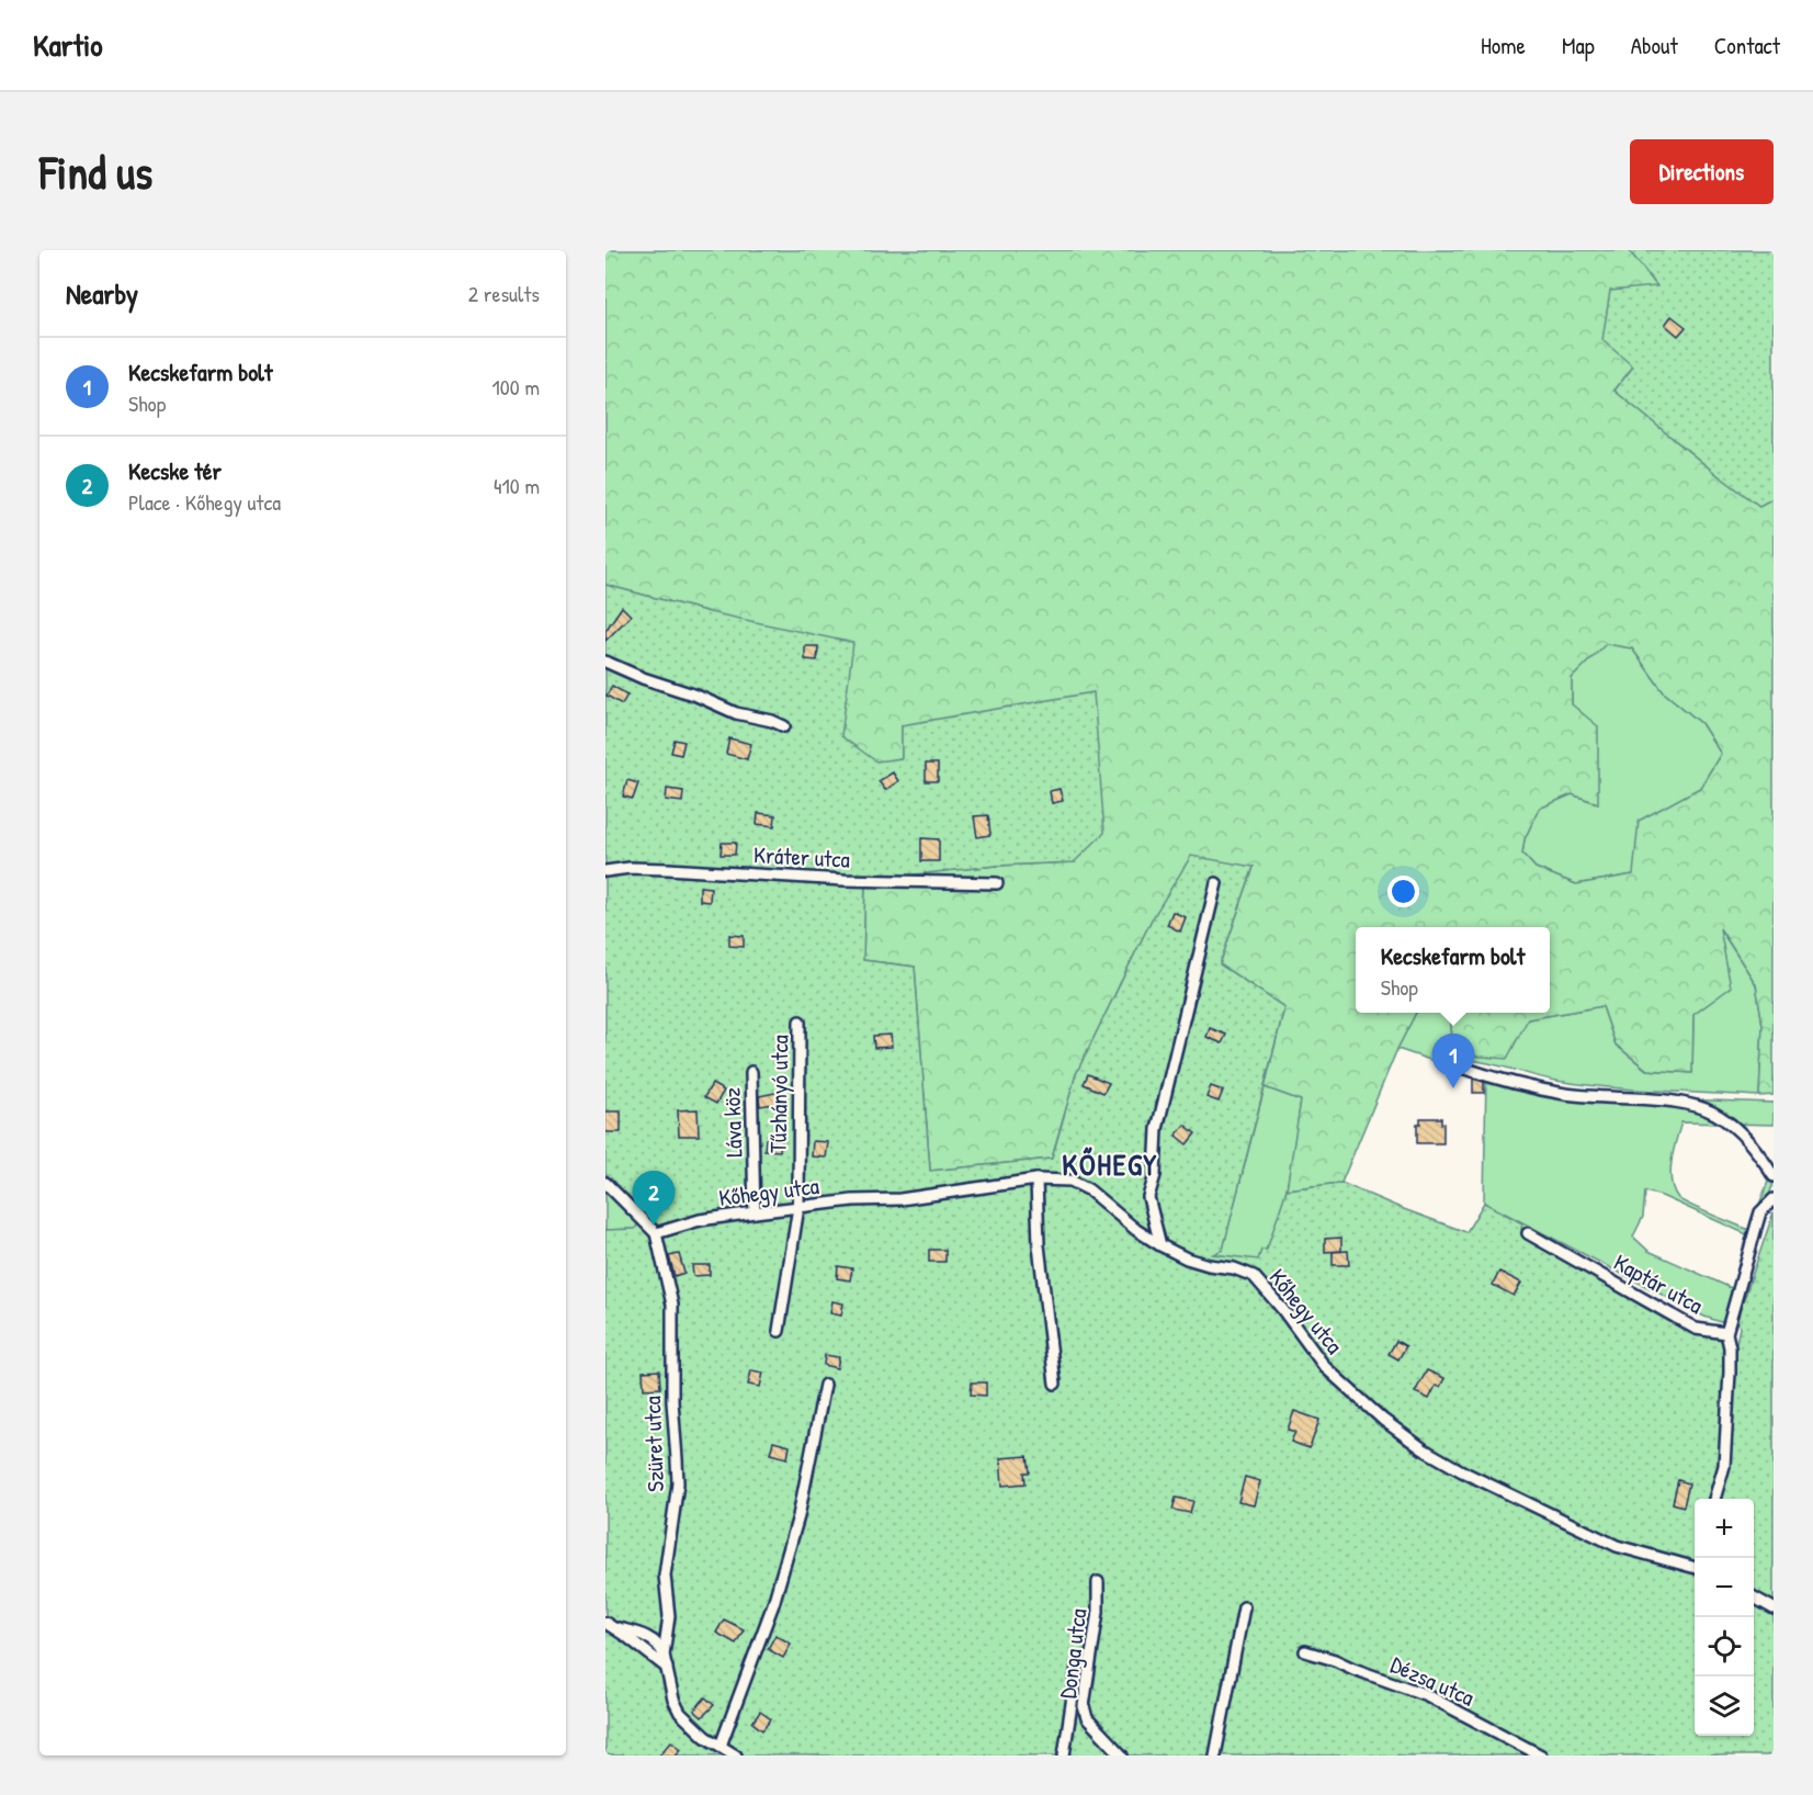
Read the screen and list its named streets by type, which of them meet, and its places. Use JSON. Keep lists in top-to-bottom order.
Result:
{
  "streets": {
    "street": [
      "Kráter utca",
      "Tűzhányó utca",
      "Láva köz",
      "Kőhegy utca",
      "Kaptár utca",
      "Szüret utca",
      "Donga utca",
      "Dézsa utca"
    ]
  },
  "crossings": [
    ["Tűzhányó utca", "Kőhegy utca"],
    ["Láva köz", "Kőhegy utca"],
    ["Kőhegy utca", "Szüret utca"]
  ],
  "districts": ["KŐHEGY"],
  "page": {
    "header": "Kartio",
    "nav": [
      "Home",
      "Map",
      "About",
      "Contact"
    ],
    "buttons": "Directions",
    "title": "Find us",
    "heading": ["Nearby", "2 results"],
    "list": [
      {
        "mark": "1",
        "name": "Kecskefarm bolt",
        "note": "Shop",
        "value": "100 m"
      },
      {
        "mark": "2",
        "name": "Kecske tér",
        "note": "Place · Kőhegy utca",
        "value": "410 m"
      }
    ],
    "popup": ["Kecskefarm bolt", "Shop"],
    "pins": ["1", "2"],
    "map_buttons": ["+", "−"]
  }
}
